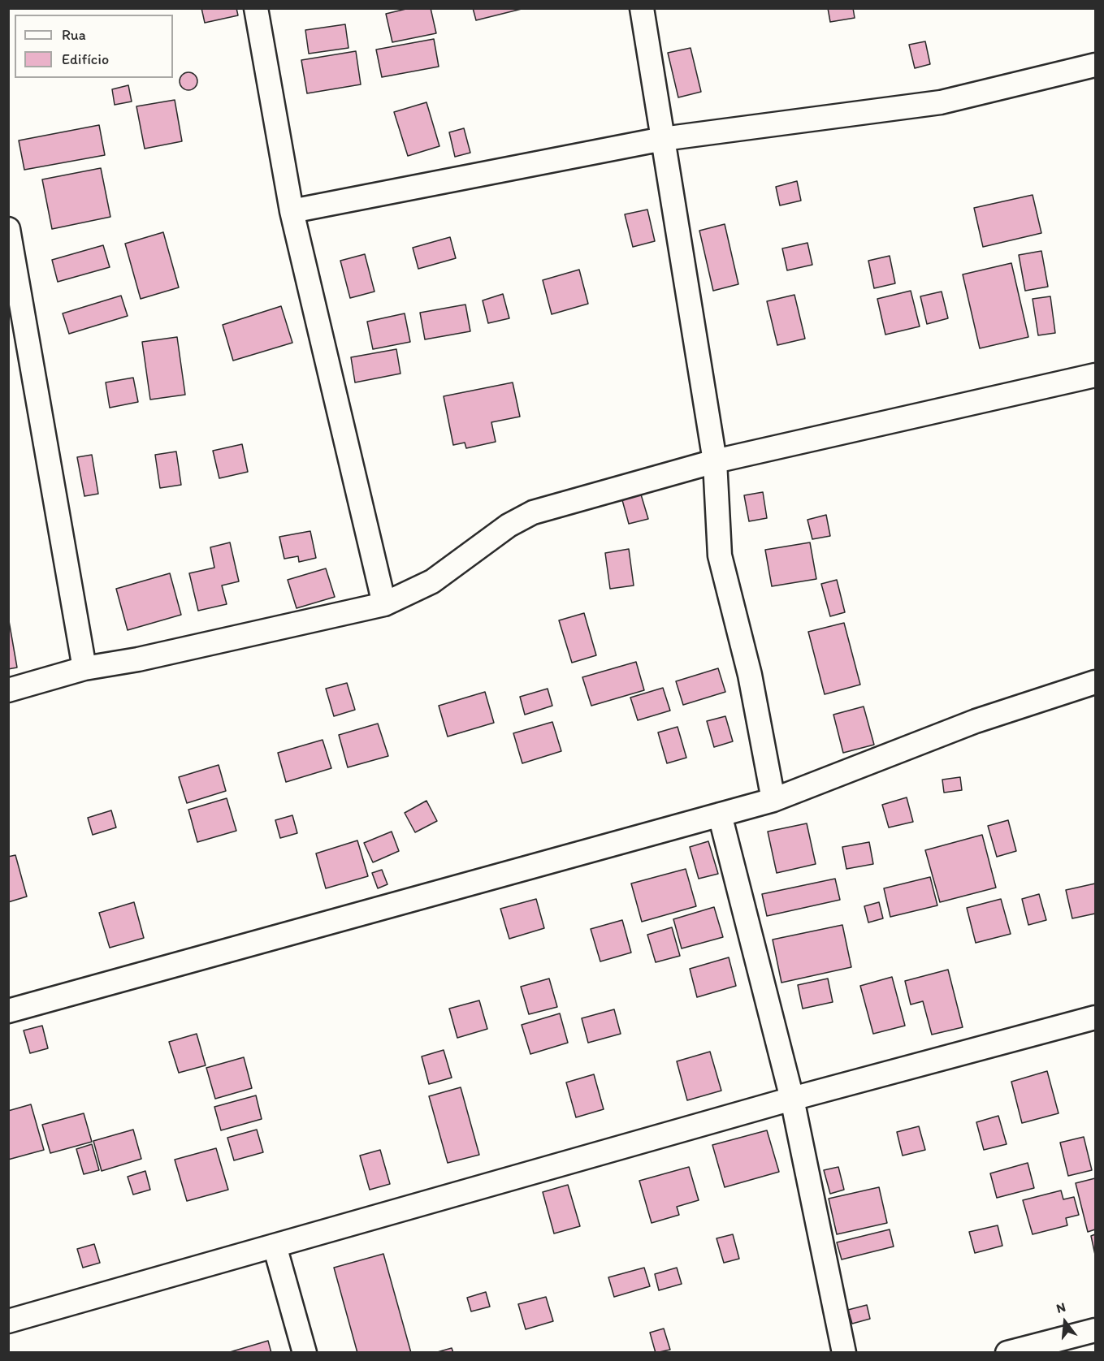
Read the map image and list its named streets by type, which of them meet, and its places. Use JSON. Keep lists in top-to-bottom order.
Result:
{
  "legend": ["Rua", "Edifício"],
  "north": "top"
}
